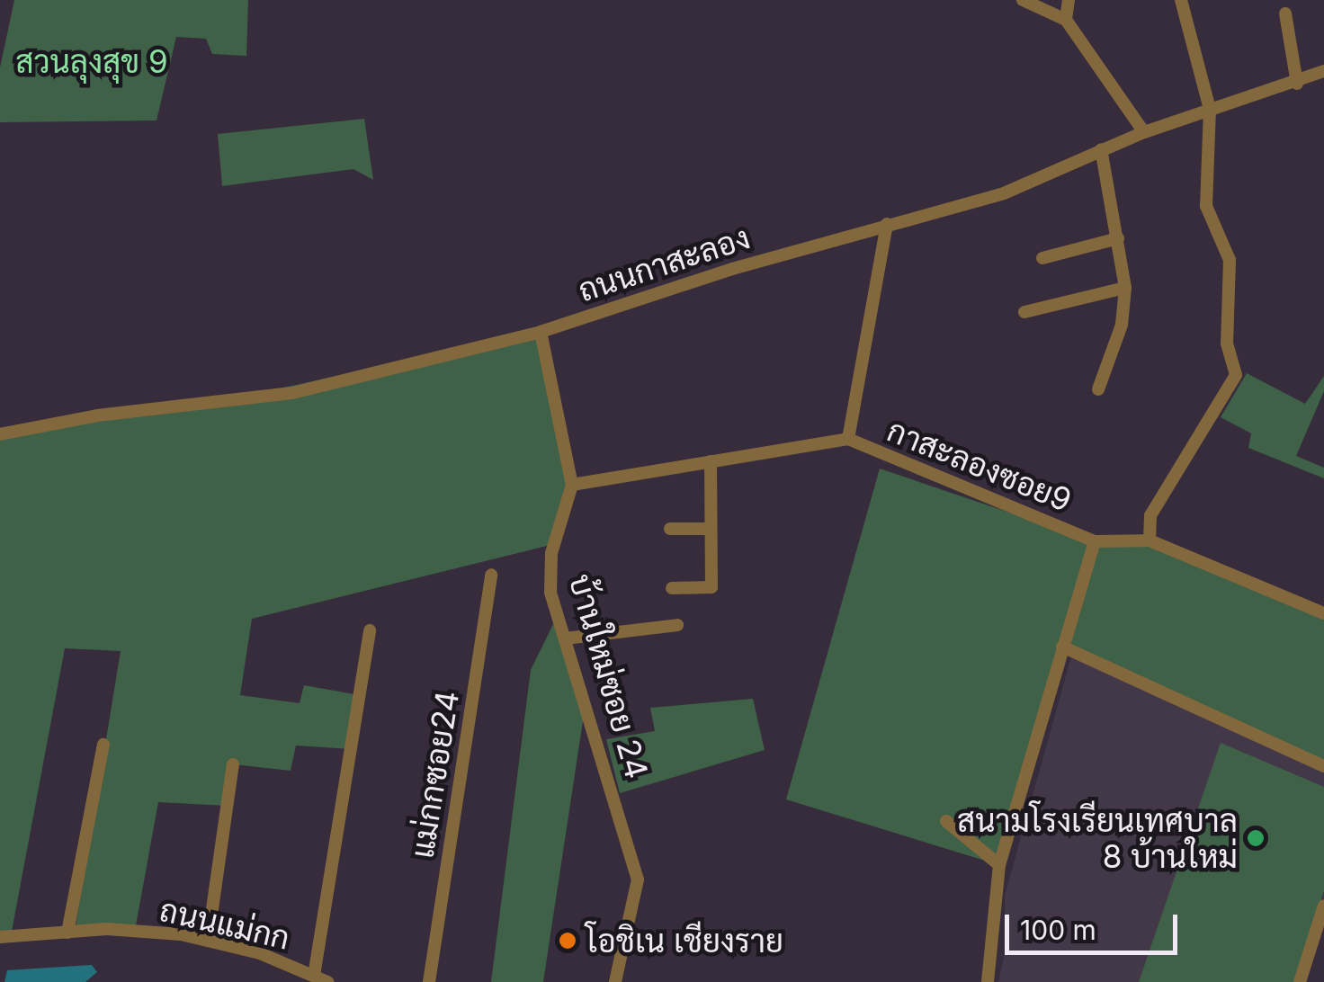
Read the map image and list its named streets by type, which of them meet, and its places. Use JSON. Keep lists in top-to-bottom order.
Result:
{
  "streets": {
    "street": [
      "ถนนกาสะลอง",
      "กาสะลองซอย9",
      "บ้านใหม่ซอย 24",
      "แม่กกซอย24",
      "ถนนแม่กก"
    ]
  },
  "crossings": [
    ["ถนนกาสะลอง", "กาสะลองซอย9"],
    ["ถนนกาสะลอง", "บ้านใหม่ซอย 24"]
  ],
  "parks": ["สวนลุงสุข 9"],
  "places": ["สนามโรงเรียนเทศบาล 8 บ้านใหม่", "โอชิเน เชียงราย"],
  "scale_bar": "100 m"
}
